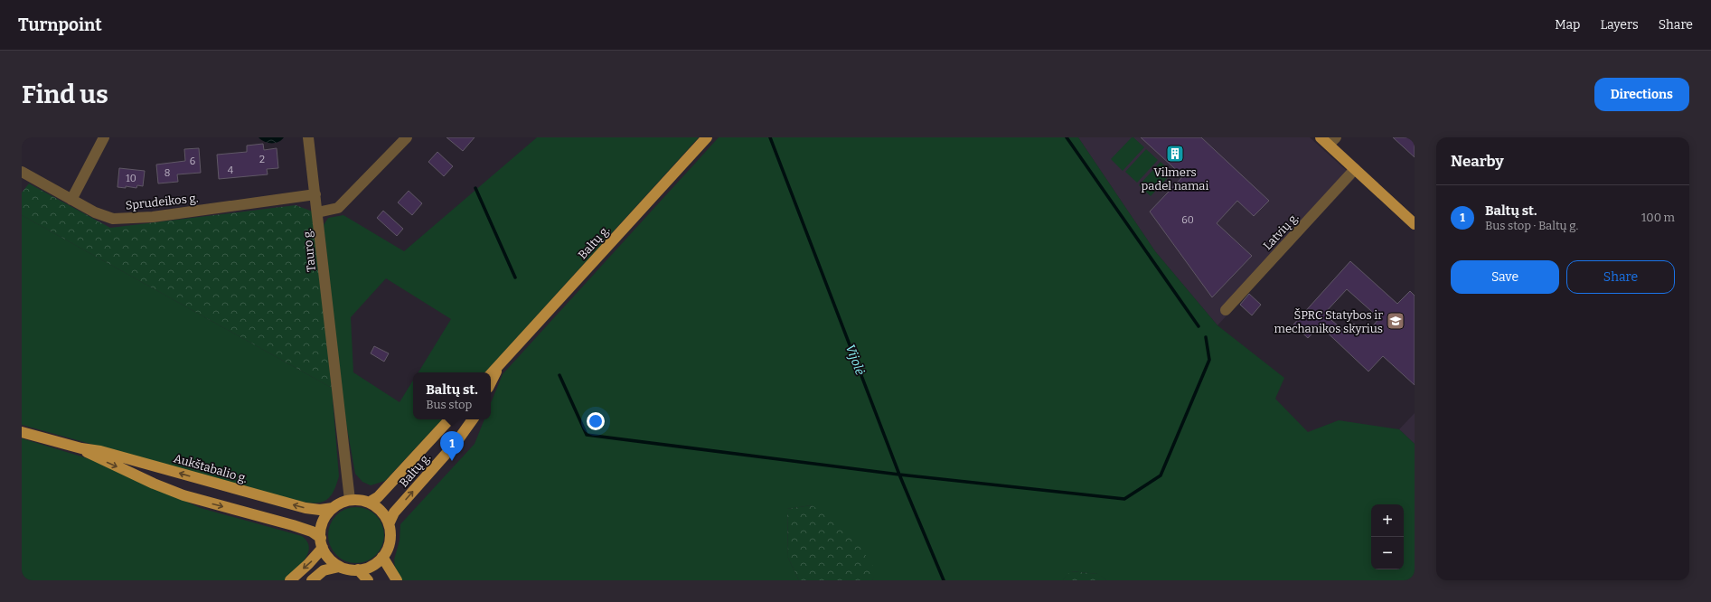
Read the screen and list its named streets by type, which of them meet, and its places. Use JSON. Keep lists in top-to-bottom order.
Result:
{
  "streets": {
    "main road": ["Baltų g.", "Aukštabalio g."],
    "street": ["Sprudeikos g.", "Latvių g.", "Tauro g."]
  },
  "crossings": [
    ["Sprudeikos g.", "Tauro g."],
    ["Baltų g.", "Tauro g."],
    ["Baltų g.", "Aukštabalio g."],
    ["Tauro g.", "Aukštabalio g."]
  ],
  "water": ["Vijolė"],
  "places": {
    "building": ["Vilmers padel namai"],
    "school or university": ["ŠPRC Statybos ir mechanikos skyrius"]
  },
  "house_numbers": [
    "2",
    "6",
    "4",
    "8",
    "10",
    "60"
  ],
  "page": {
    "header": "Turnpoint",
    "nav": ["Map", "Layers", "Share"],
    "buttons": [
      "Directions",
      ["Save", "Share"]
    ],
    "title": "Find us",
    "heading": "Nearby",
    "list": [
      {
        "mark": "1",
        "name": "Baltų st.",
        "note": "Bus stop · Baltų g.",
        "value": "100 m"
      }
    ],
    "popup": ["Baltų st.", "Bus stop"],
    "pins": "1",
    "map_buttons": ["+", "−"]
  }
}
